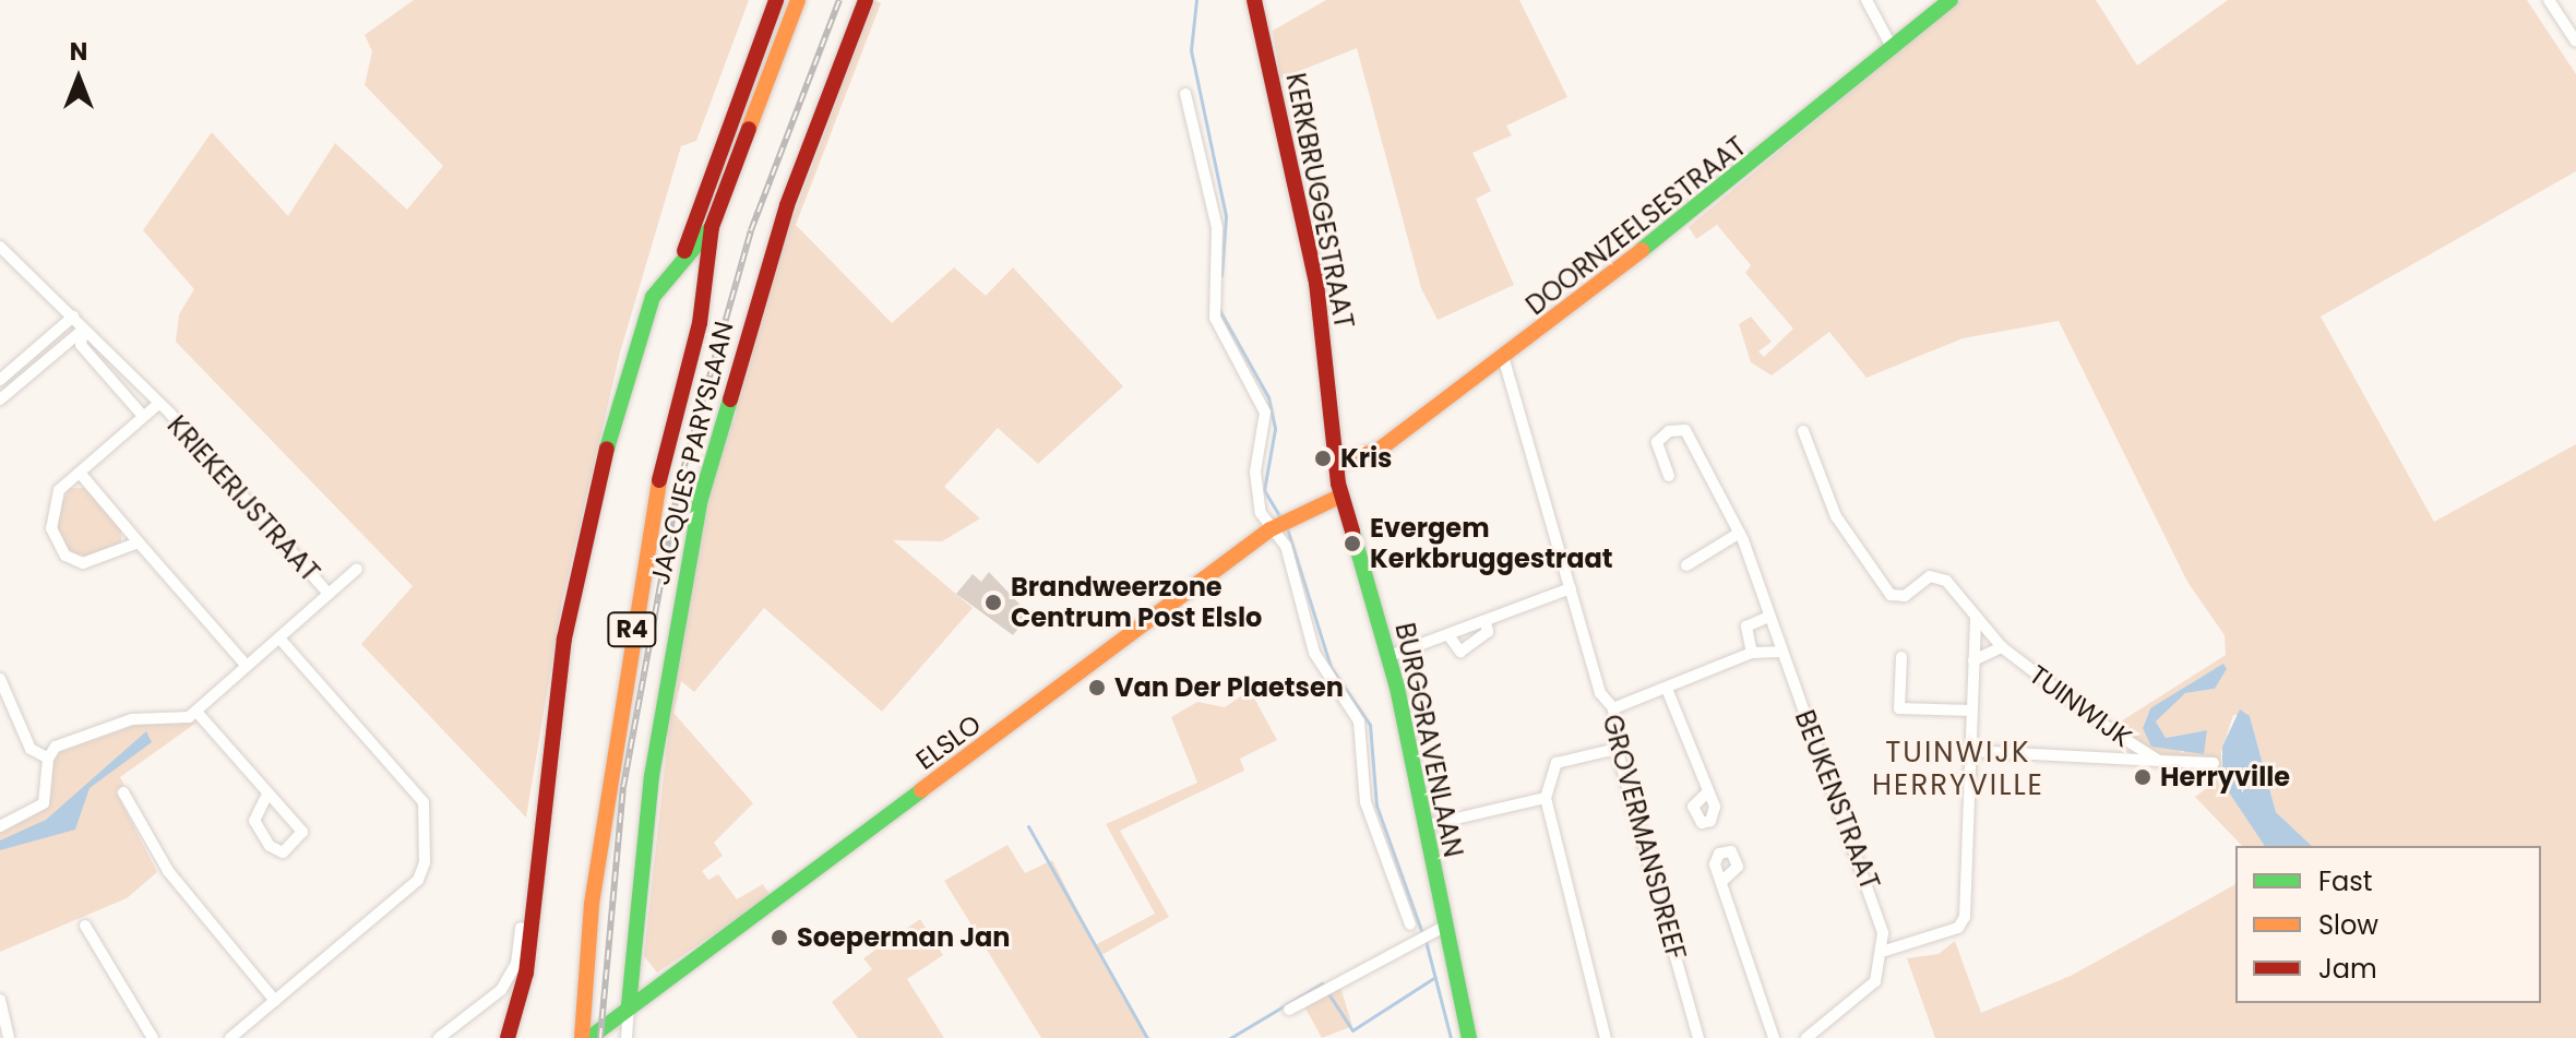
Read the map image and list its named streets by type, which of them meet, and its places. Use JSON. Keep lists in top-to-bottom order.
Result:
{
  "streets": {
    "main road": [
      "KERKBRUGGESTRAAT",
      "DOORNZEELSESTRAAT",
      "JACQUES PARYSLAAN",
      "R4",
      "BURGGRAVENLAAN",
      "ELSLO"
    ],
    "street": [
      "KRIEKERIJSTRAAT",
      "TUINWIJK",
      "BEUKENSTRAAT",
      "GROVERMANSDREEF"
    ]
  },
  "crossings": [
    ["KERKBRUGGESTRAAT", "DOORNZEELSESTRAAT"],
    ["KERKBRUGGESTRAAT", "BURGGRAVENLAAN"],
    ["DOORNZEELSESTRAAT", "BURGGRAVENLAAN"],
    ["DOORNZEELSESTRAAT", "GROVERMANSDREEF"],
    ["JACQUES PARYSLAAN", "ELSLO"],
    ["BURGGRAVENLAAN", "ELSLO"]
  ],
  "districts": ["TUINWIJK HERRYVILLE"],
  "places": [
    "Kris",
    "Evergem Kerkbruggestraat",
    "Brandweerzone Centrum Post Elslo",
    "Van Der Plaetsen",
    "Herryville",
    "Soeperman Jan"
  ],
  "legend": ["Fast", "Slow", "Jam"],
  "north": "top"
}
